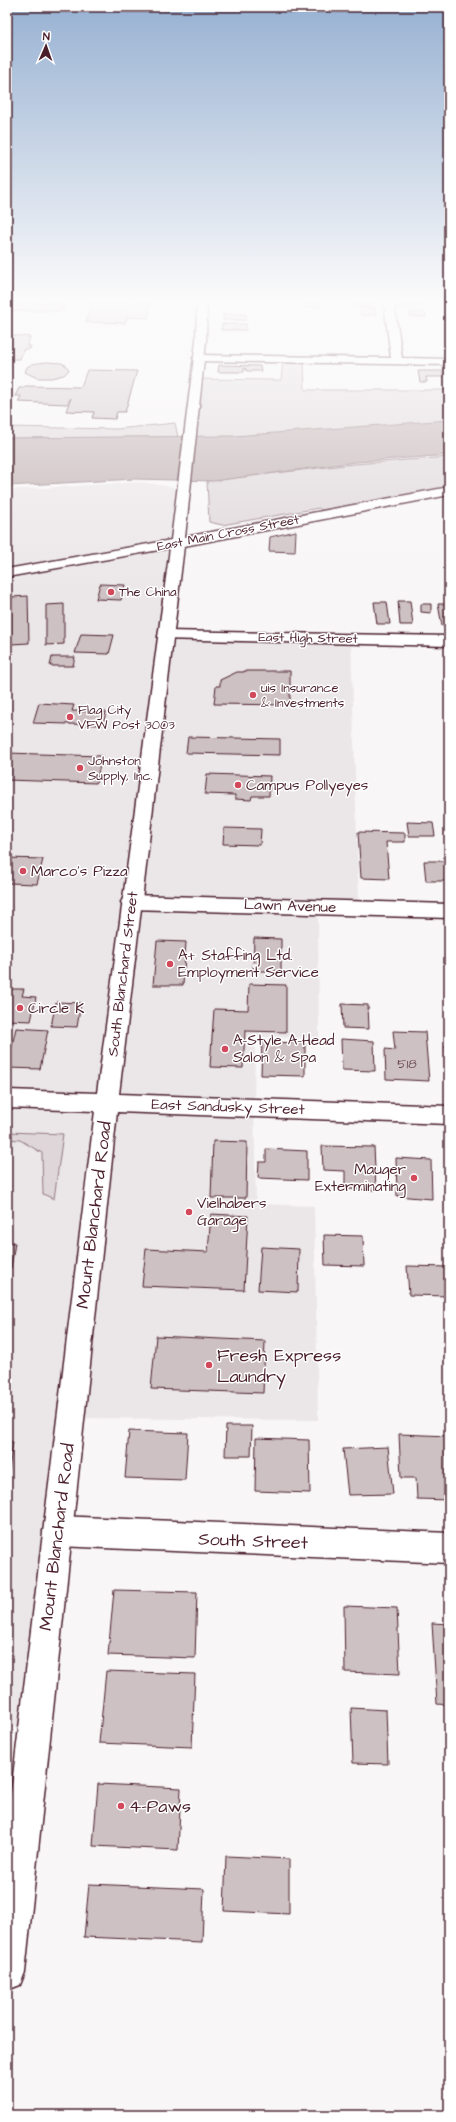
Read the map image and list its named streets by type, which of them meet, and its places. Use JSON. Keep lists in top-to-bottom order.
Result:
{
  "streets": {
    "main road": [
      "East Main Cross Street",
      "East High Street",
      "Lawn Avenue",
      "South Blanchard Street",
      "East Sandusky Street",
      "Mount Blanchard Road",
      "South Street"
    ]
  },
  "crossings": [
    ["East Main Cross Street", "South Blanchard Street"],
    ["East High Street", "South Blanchard Street"],
    ["Lawn Avenue", "South Blanchard Street"],
    ["South Blanchard Street", "East Sandusky Street"],
    ["South Blanchard Street", "Mount Blanchard Road"],
    ["East Sandusky Street", "Mount Blanchard Road"],
    ["Mount Blanchard Road", "South Street"]
  ],
  "places": [
    "The China",
    "uis Insurance & Investments",
    "Flag City VFW Post 3003",
    "Johnston Supply, Inc.",
    "Campus Pollyeyes",
    "Marco's Pizza",
    "A+ Staffing Ltd. Employment Service",
    "Circle K",
    "A-Style A-Head Salon & Spa",
    "Mauger Exterminating",
    "Vielhabers Garage",
    "Fresh Express Laundry",
    "4-Paws"
  ],
  "house_numbers": ["518"],
  "north": "top"
}
